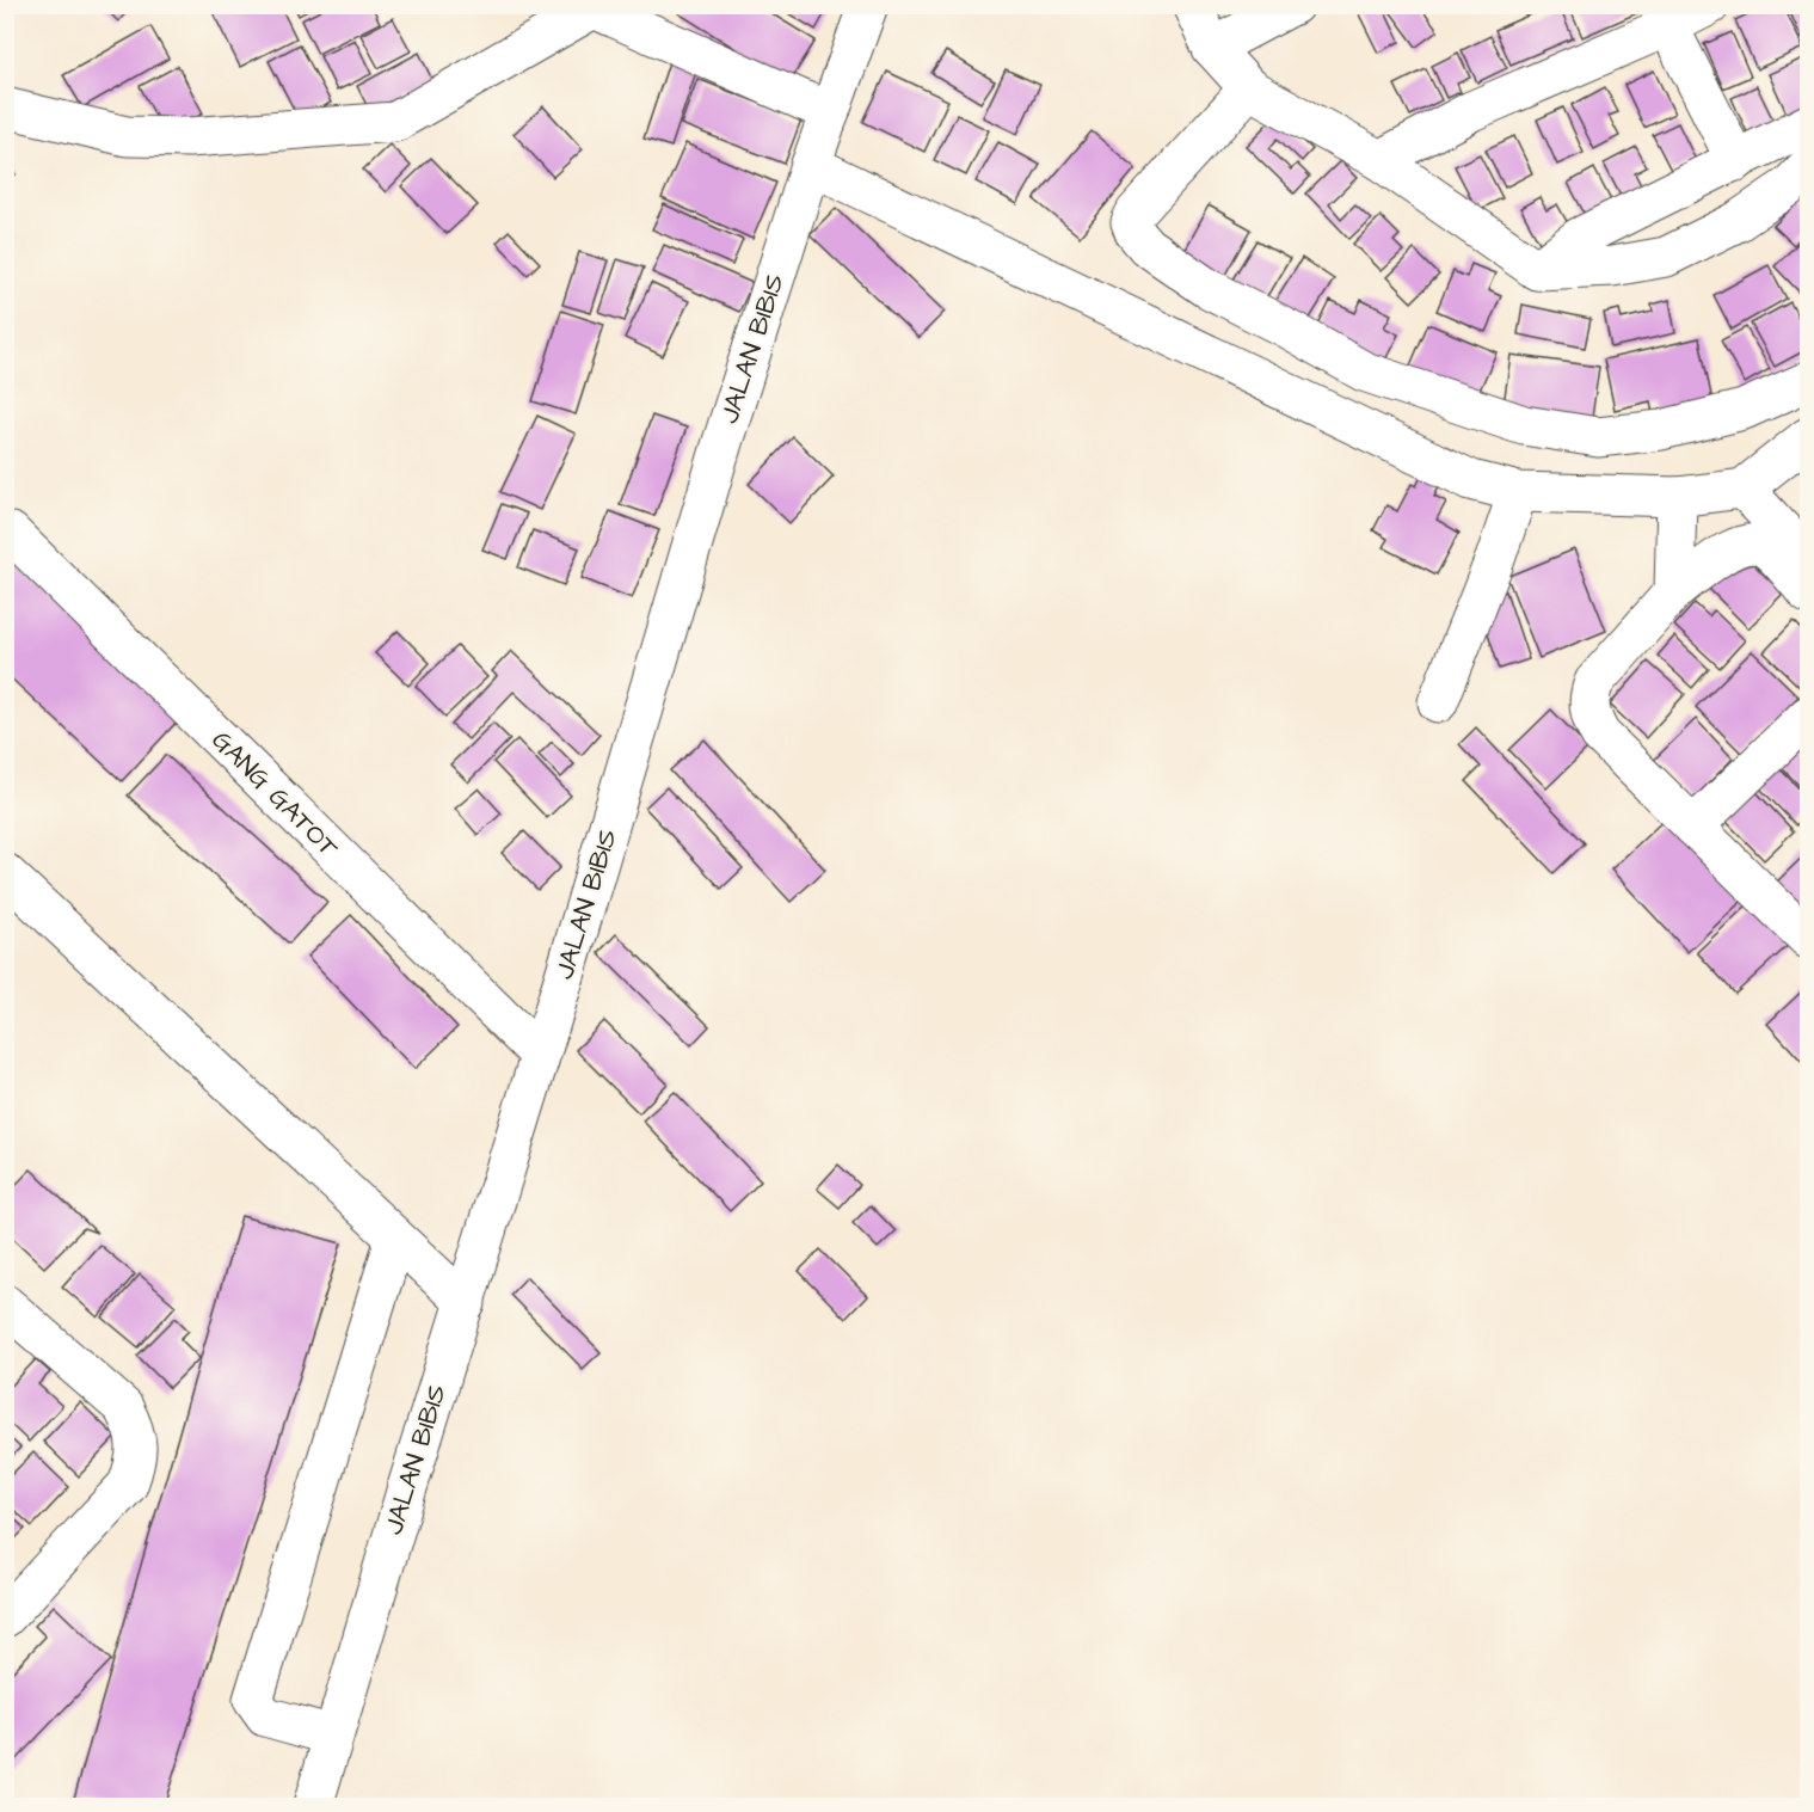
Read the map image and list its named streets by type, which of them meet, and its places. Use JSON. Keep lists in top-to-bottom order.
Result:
{
  "streets": {
    "street": ["JALAN BIBIS", "GANG GATOT"]
  },
  "crossings": [
    ["JALAN BIBIS", "GANG GATOT"]
  ]
}
